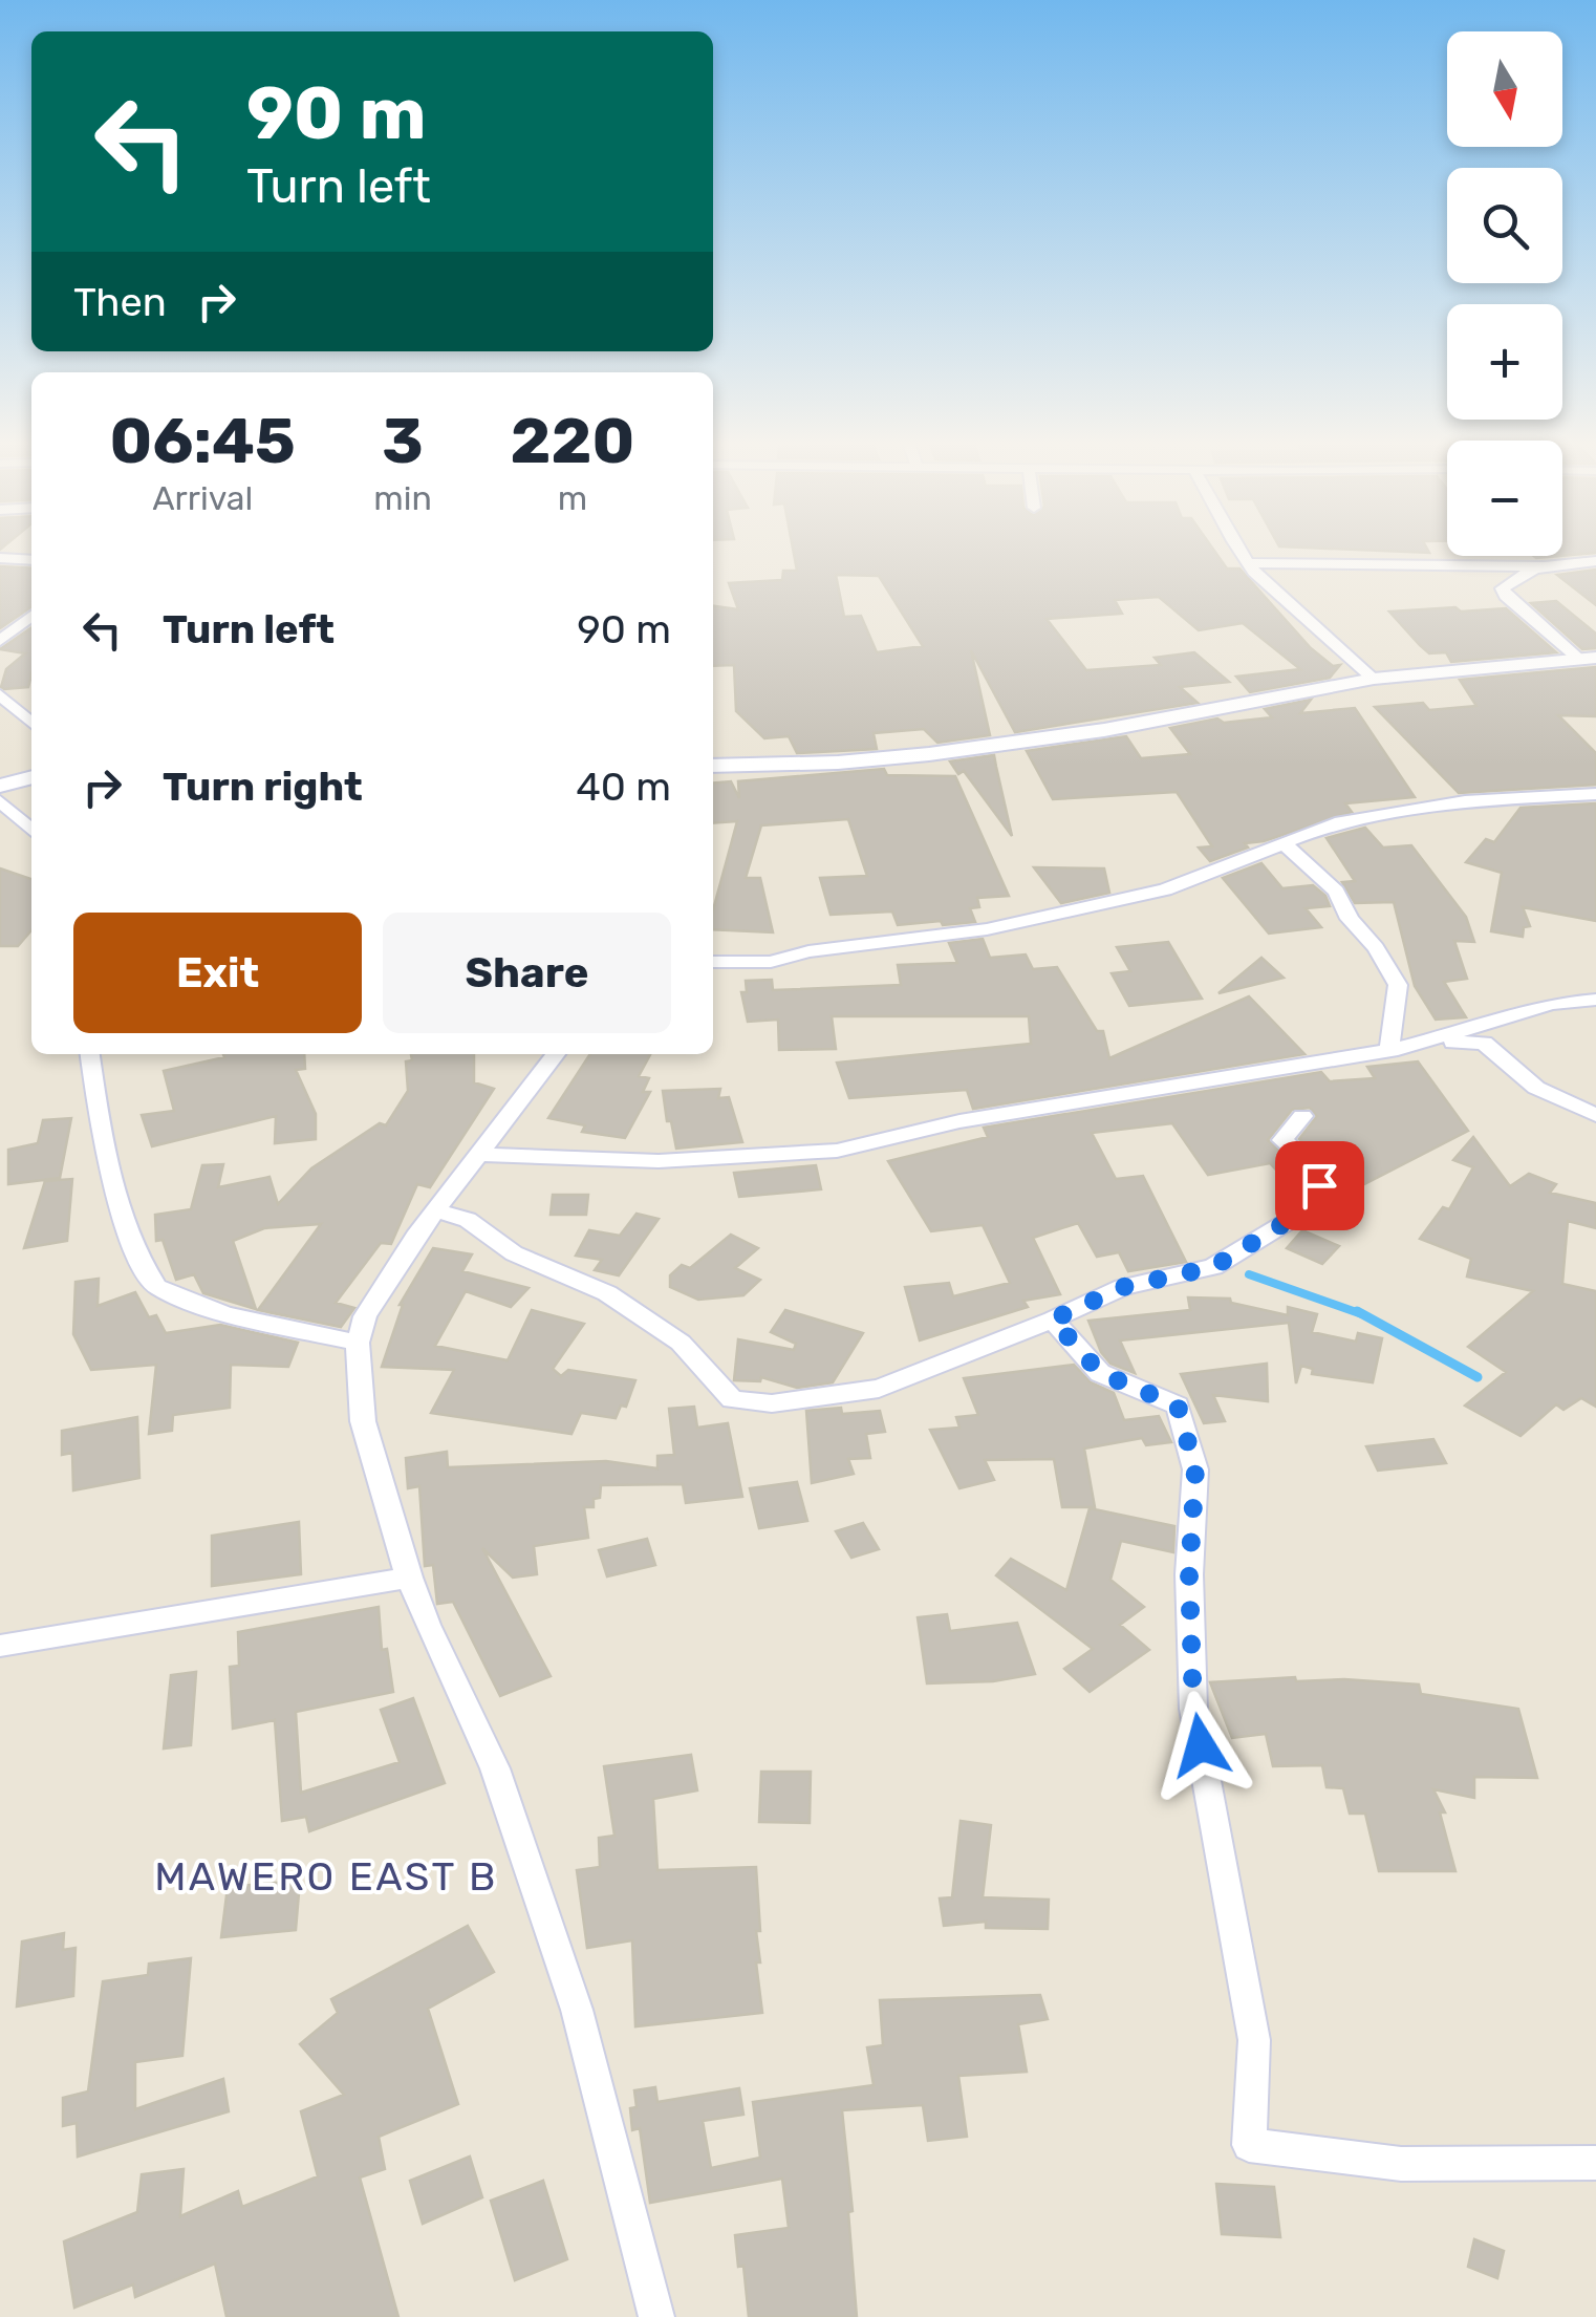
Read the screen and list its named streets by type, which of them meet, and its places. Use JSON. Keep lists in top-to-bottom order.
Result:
{
  "districts": ["MAWERO EAST B"],
  "north": "bottom",
  "page": {
    "map_buttons": ["+", "−"],
    "turn": ["90 m", "Turn left"],
    "then": "Then",
    "eta": [
      "06:45",
      "Arrival",
      "3",
      "min",
      "220",
      "m"
    ],
    "list": [
      {
        "name": "Turn left",
        "value": "90 m"
      },
      {
        "name": "Turn right",
        "value": "40 m"
      }
    ],
    "buttons": ["Exit", "Share"]
  }
}
